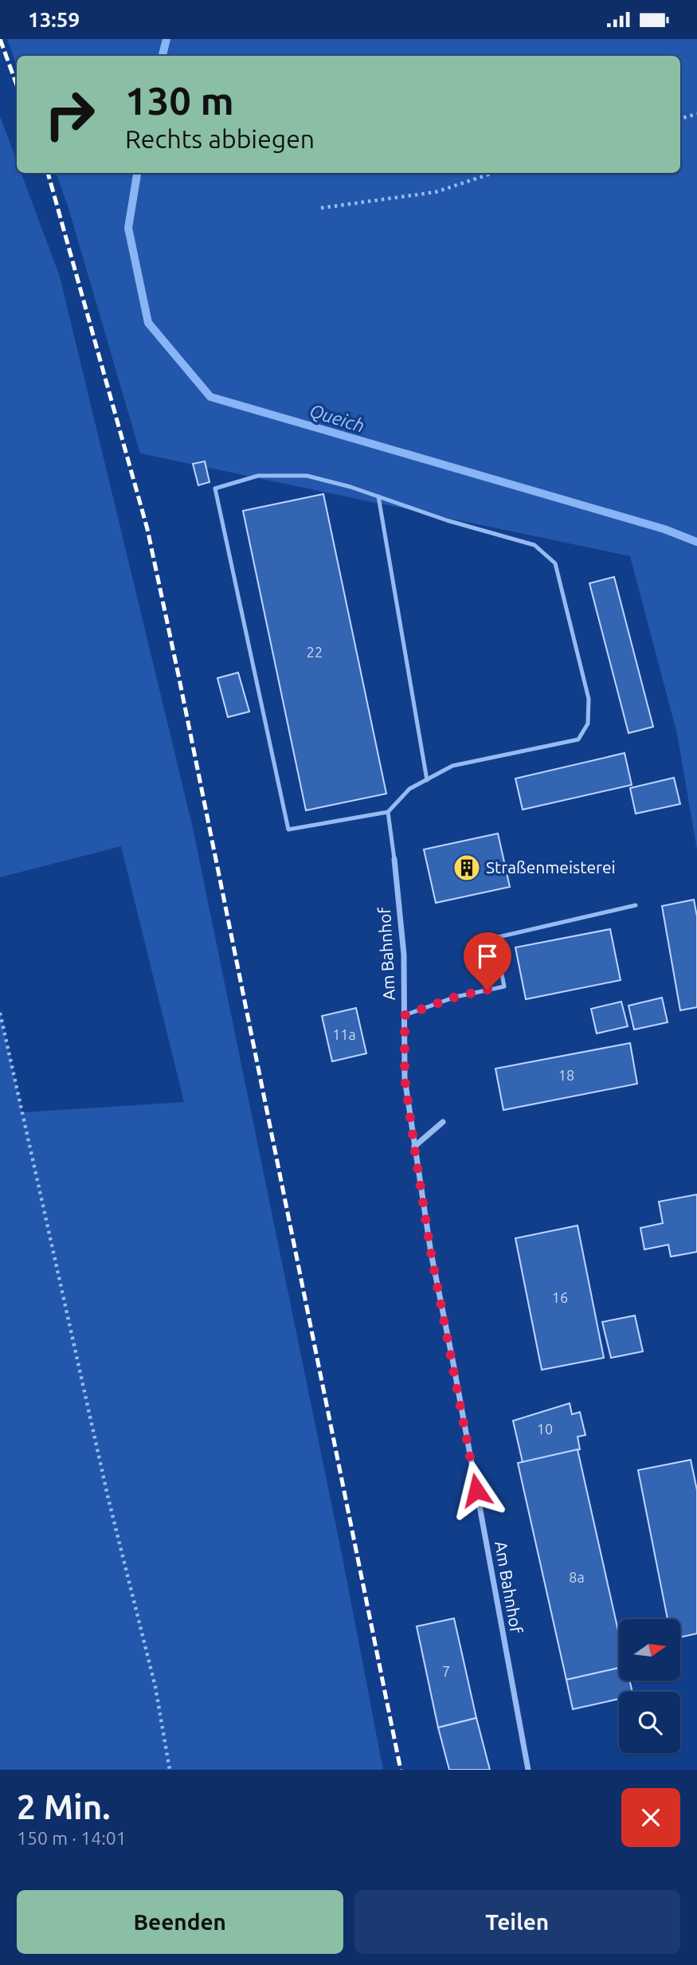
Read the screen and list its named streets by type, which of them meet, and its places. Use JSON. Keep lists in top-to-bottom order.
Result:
{
  "streets": {
    "street": ["Am Bahnhof"]
  },
  "water": ["Queich"],
  "places": {
    "building": ["Straßenmeisterei"]
  },
  "house_numbers": [
    "22",
    "11a",
    "18",
    "16",
    "10",
    "8a",
    "7"
  ],
  "north": "right",
  "page": {
    "status": "13:59",
    "turn": ["130 m", "Rechts abbiegen"],
    "heading": ["2 Min.", "150 m · 14:01"],
    "buttons": ["Beenden", "Teilen"]
  }
}
